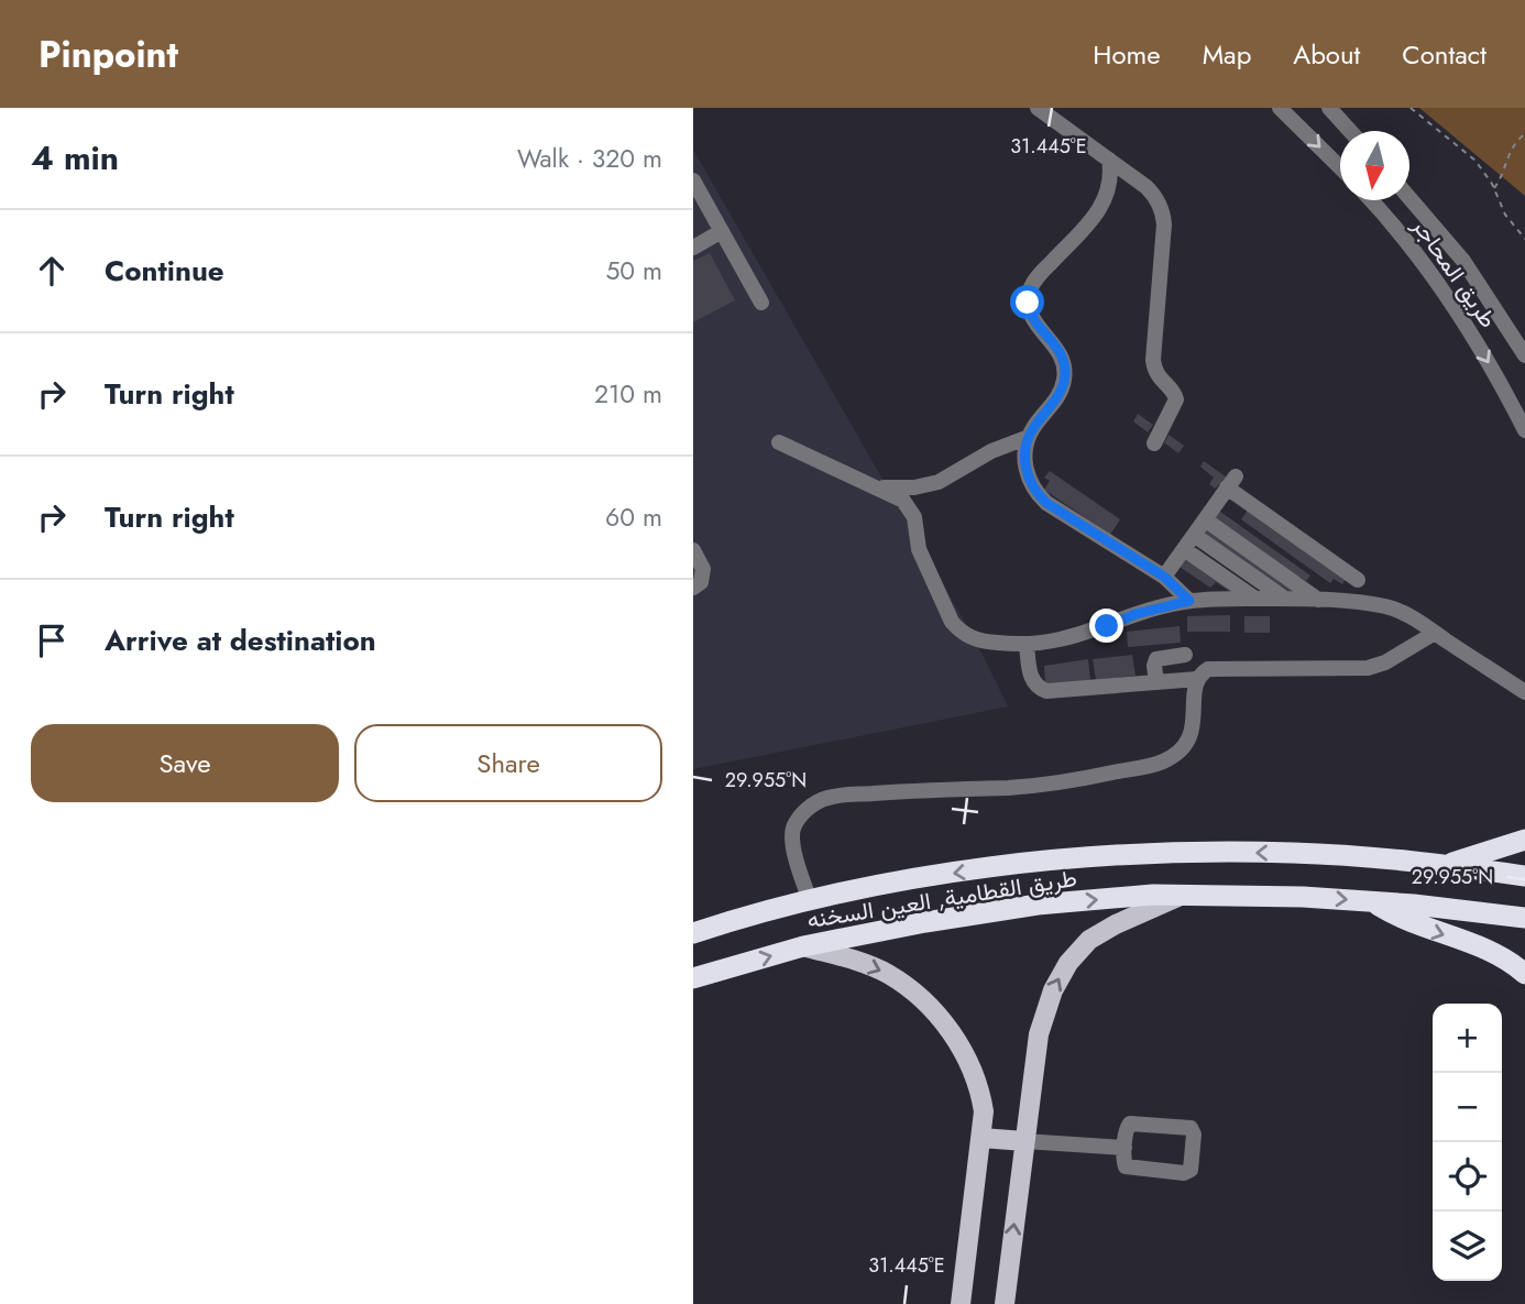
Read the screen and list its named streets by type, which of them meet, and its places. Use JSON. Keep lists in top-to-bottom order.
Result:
{
  "streets": {
    "highway": ["طريق القطامية, العين السخنه"],
    "street": ["طريق المحاجر"]
  },
  "north": "bottom",
  "page": {
    "header": "Pinpoint",
    "nav": [
      "Home",
      "Map",
      "About",
      "Contact"
    ],
    "heading": ["4 min", "Walk · 320 m"],
    "list": [
      ["Continue", "50 m"],
      ["Turn right", "210 m"],
      ["Turn right", "60 m"],
      "Arrive at destination"
    ],
    "buttons": ["Save", "Share"],
    "map_buttons": ["+", "−"]
  },
  "coordinates": ["31.445°E", "29.955°N"]
}
